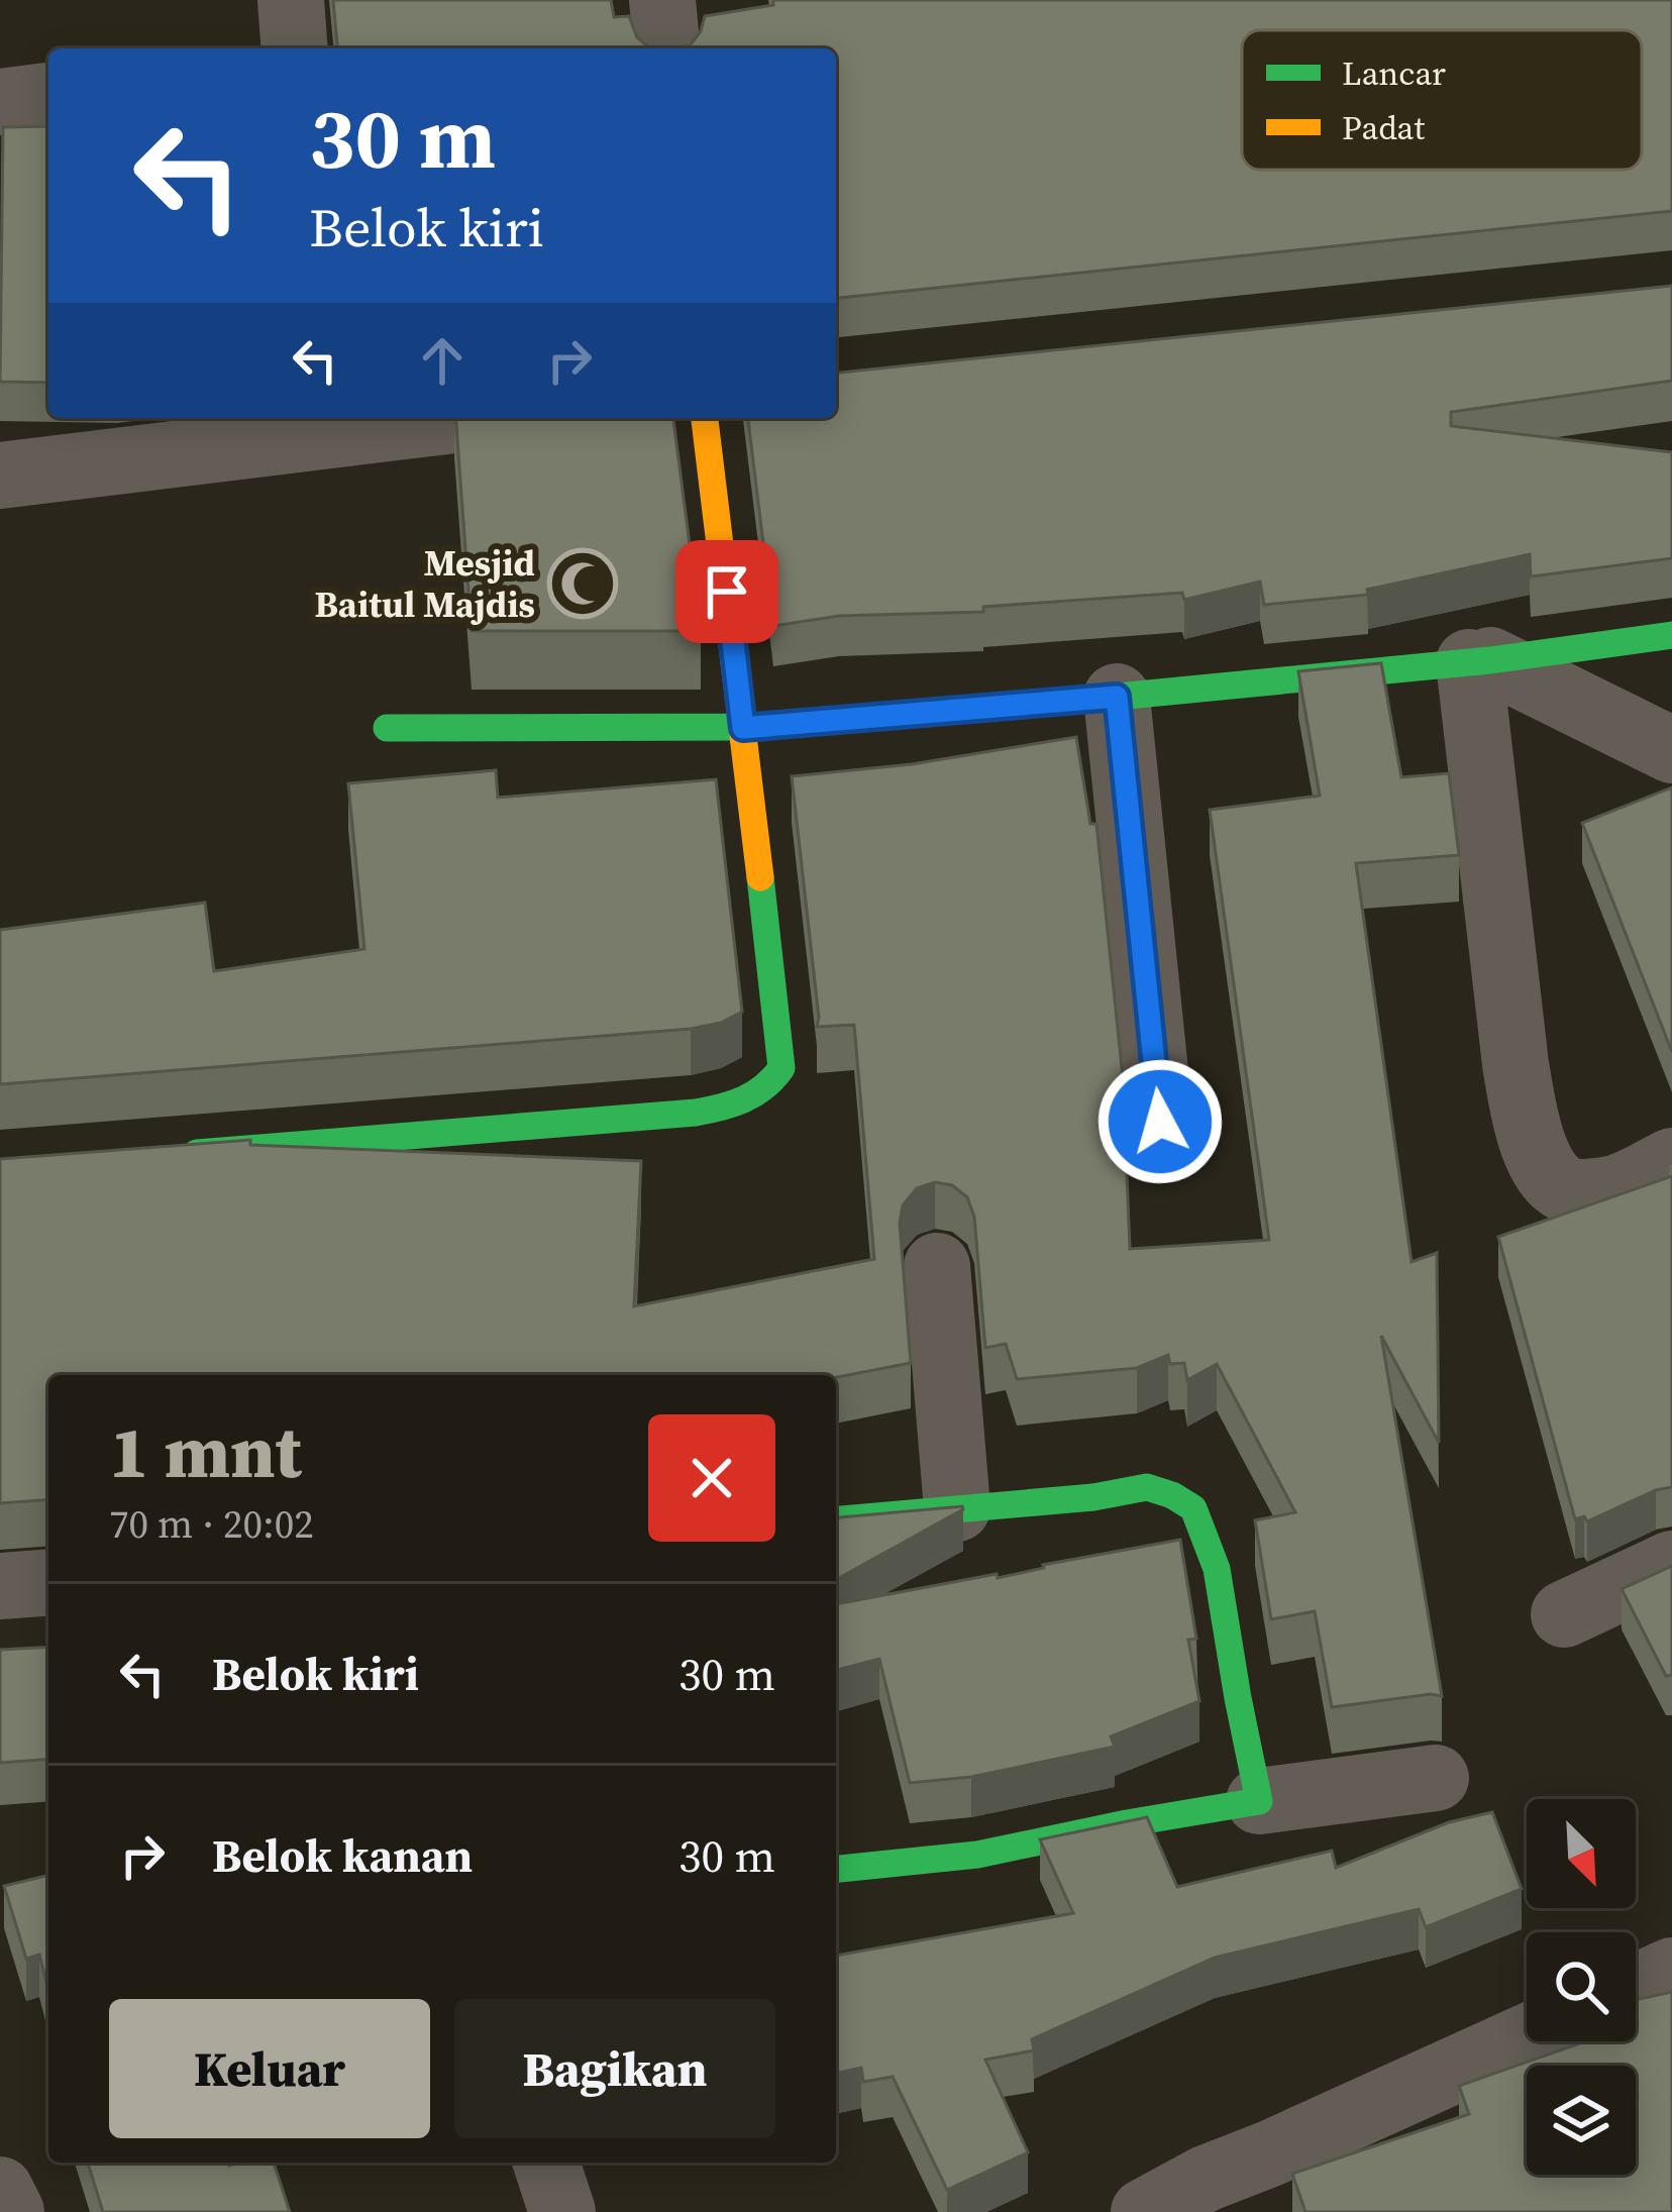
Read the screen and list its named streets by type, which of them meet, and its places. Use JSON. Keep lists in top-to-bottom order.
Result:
{
  "places": {
    "mosque": ["Mesjid Baitul Majdis"]
  },
  "legend": ["Lancar", "Padat"],
  "north": "bottom right",
  "page": {
    "turn": ["30 m", "Belok kiri"],
    "heading": ["1 mnt", "70 m · 20:02"],
    "list": [
      {
        "name": "Belok kiri",
        "value": "30 m"
      },
      {
        "name": "Belok kanan",
        "value": "30 m"
      }
    ],
    "buttons": ["Keluar", "Bagikan"]
  }
}
